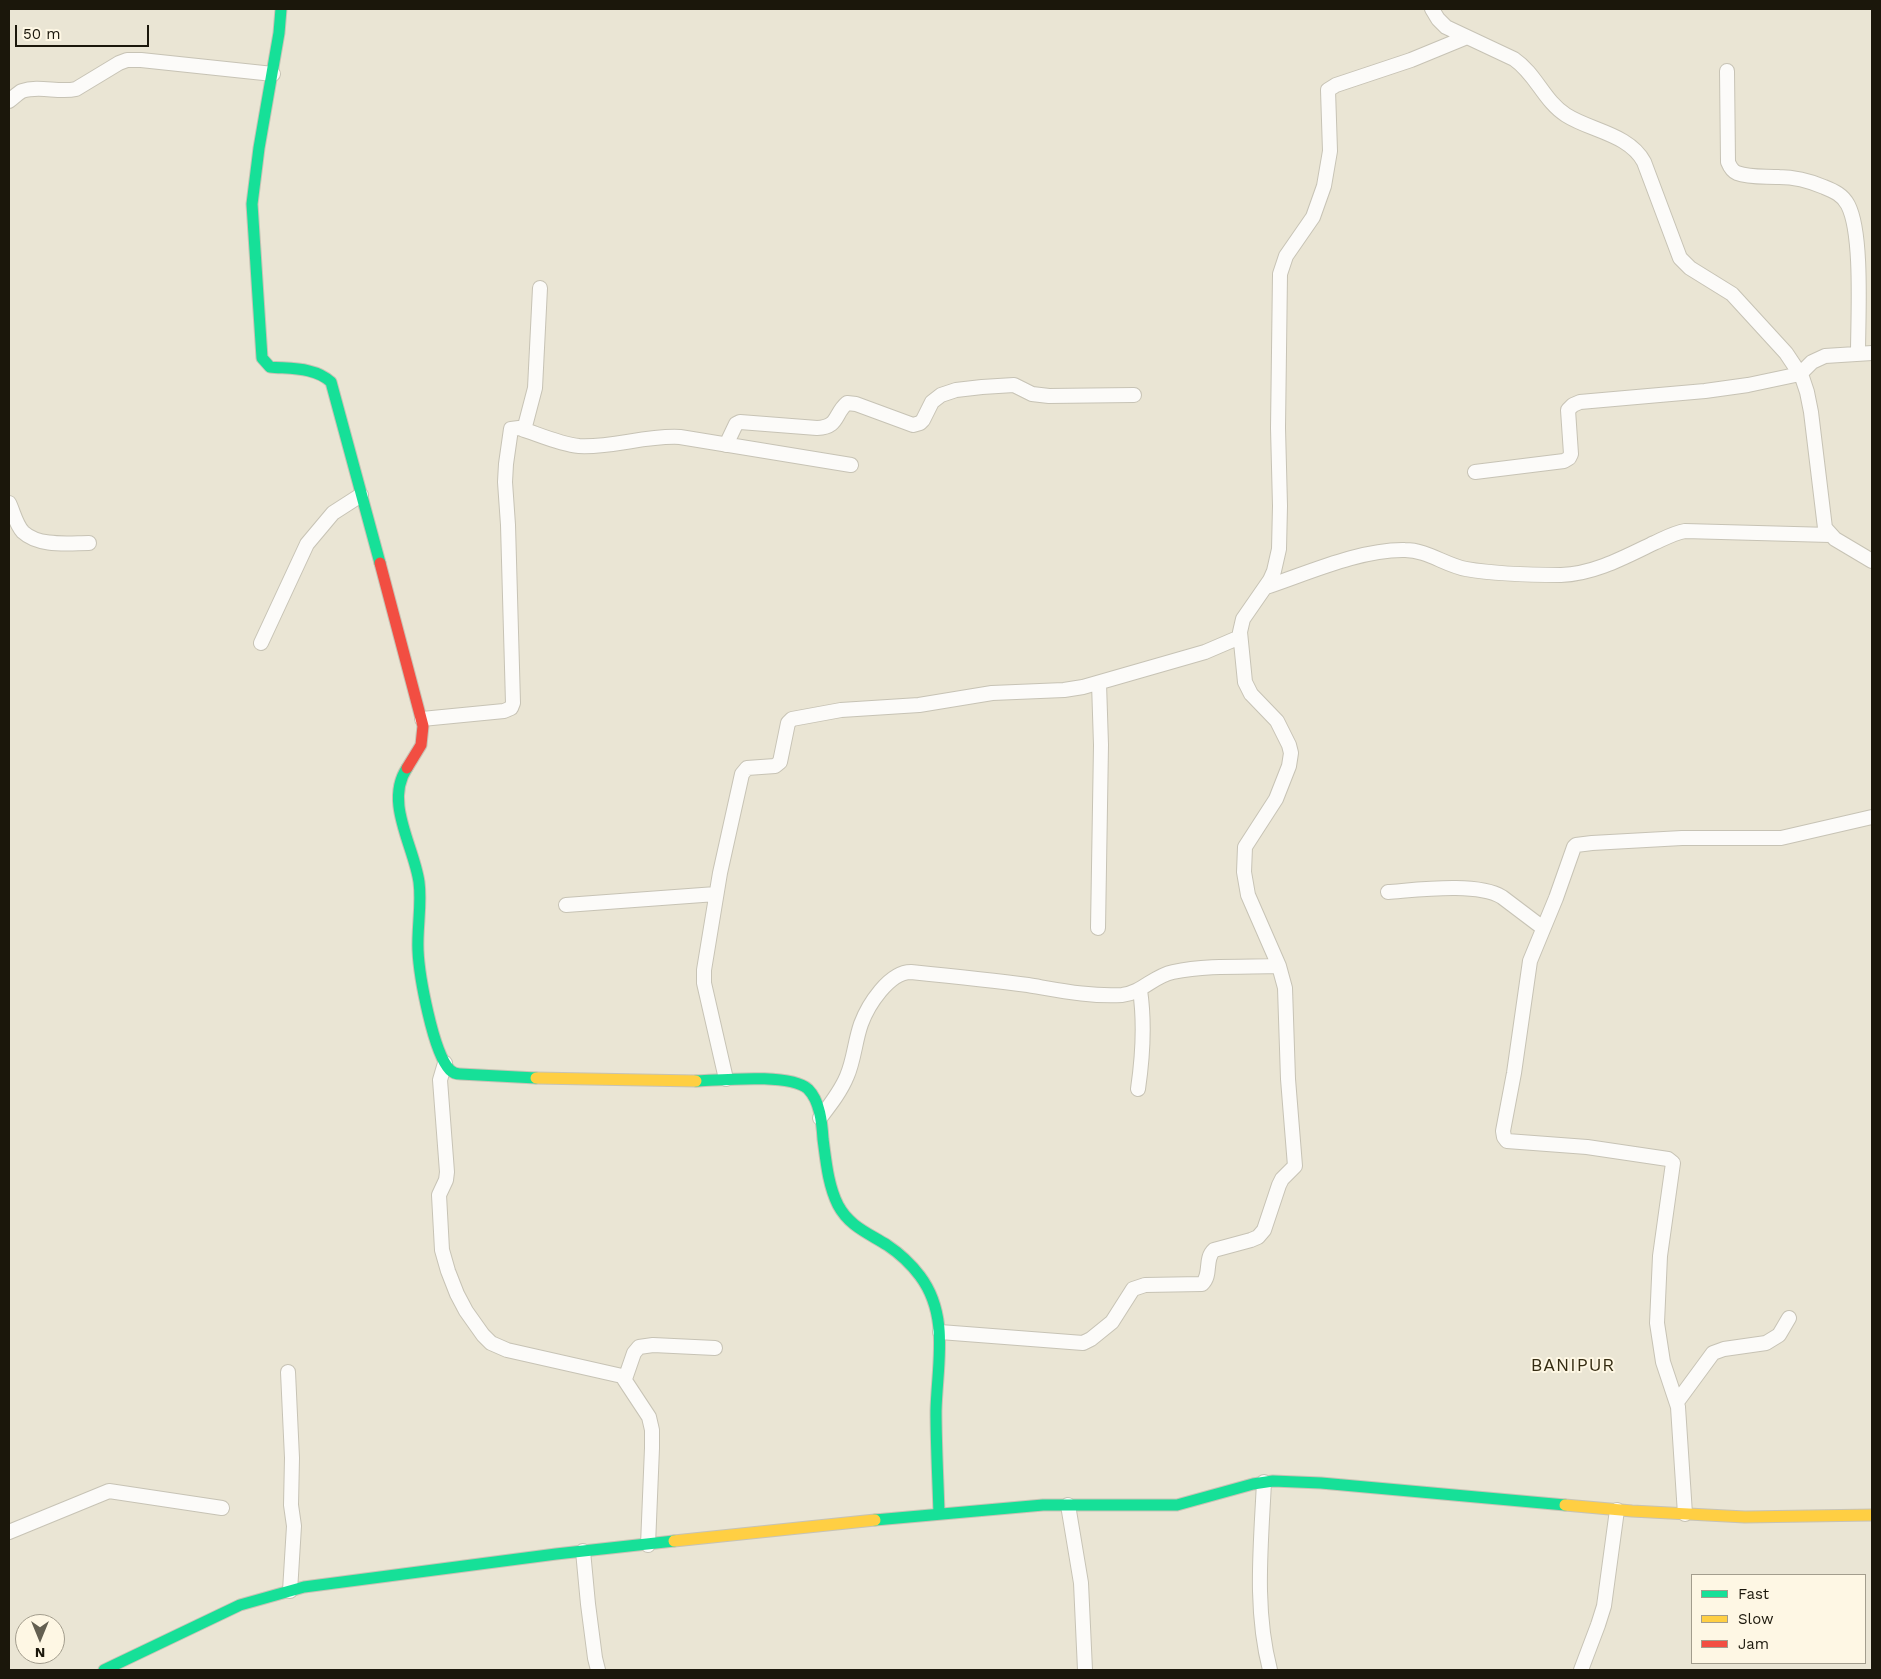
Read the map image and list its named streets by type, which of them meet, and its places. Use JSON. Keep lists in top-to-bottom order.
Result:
{
  "districts": ["BANIPUR"],
  "legend": ["Fast", "Slow", "Jam"],
  "scale_bar": "50 m",
  "north": "bottom"
}
